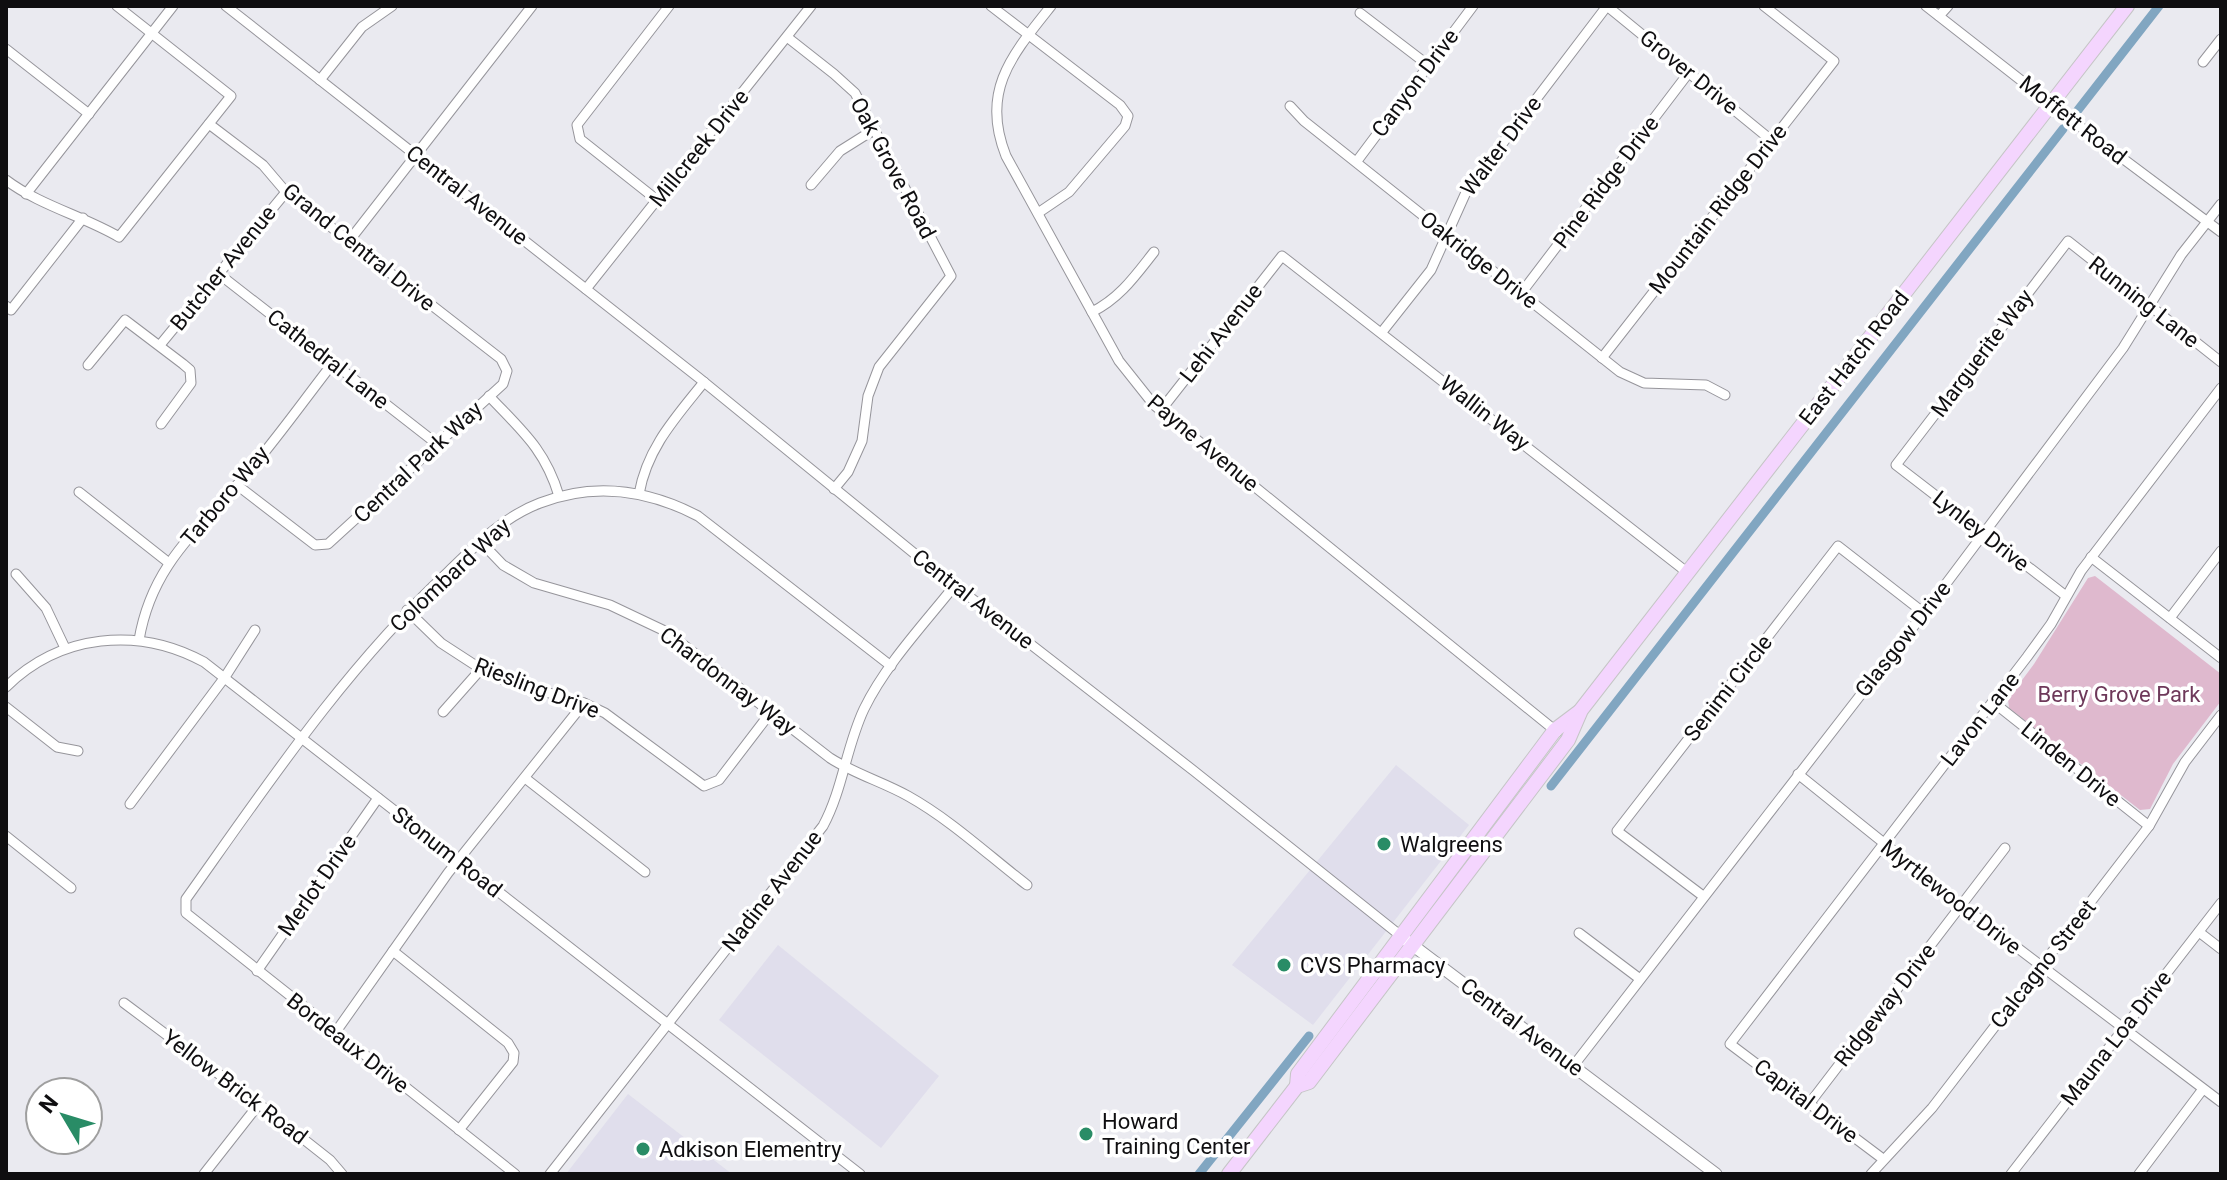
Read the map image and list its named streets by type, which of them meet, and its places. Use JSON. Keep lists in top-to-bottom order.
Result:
{
  "streets": {
    "main road": ["East Hatch Road"],
    "street": [
      "Grover Drive",
      "Canyon Drive",
      "Moffett Road",
      "Walter Drive",
      "Millcreek Drive",
      "Oak Grove Road",
      "Pine Ridge Drive",
      "Central Avenue",
      "Mountain Ridge Drive",
      "Grand Central Drive",
      "Oakridge Drive",
      "Butcher Avenue",
      "Running Lane",
      "Lehi Avenue",
      "Marguerite Way",
      "Cathedral Lane",
      "Wallin Way",
      "Payne Avenue",
      "Central Park Way",
      "Tarboro Way",
      "Lynley Drive",
      "Colombard Way",
      "Glasgow Drive",
      "Chardonnay Way",
      "Riesling Drive",
      "Senimi Circle",
      "Lavon Lane",
      "Linden Drive",
      "Stonum Road",
      "Merlot Drive",
      "Nadine Avenue",
      "Myrtlewood Drive",
      "Calcagno Street",
      "Ridgeway Drive",
      "Mauna Loa Drive",
      "Bordeaux Drive",
      "Yellow Brick Road",
      "Capital Drive"
    ]
  },
  "crossings": [
    ["Grover Drive", "Walter Drive"],
    ["Grover Drive", "Pine Ridge Drive"],
    ["Grover Drive", "Mountain Ridge Drive"],
    ["Canyon Drive", "Oakridge Drive"],
    ["Moffett Road", "East Hatch Road"],
    ["Moffett Road", "Glasgow Drive"],
    ["Walter Drive", "Oakridge Drive"],
    ["Walter Drive", "Wallin Way"],
    ["Millcreek Drive", "Oak Grove Road"],
    ["Millcreek Drive", "Central Avenue"],
    ["Oak Grove Road", "Central Avenue"],
    ["Pine Ridge Drive", "Oakridge Drive"],
    ["Central Avenue", "East Hatch Road"],
    ["Central Avenue", "Glasgow Drive"],
    ["Central Avenue", "Nadine Avenue"],
    ["Mountain Ridge Drive", "Oakridge Drive"],
    ["Grand Central Drive", "Butcher Avenue"],
    ["Grand Central Drive", "Central Park Way"],
    ["Butcher Avenue", "Cathedral Lane"],
    ["Running Lane", "Marguerite Way"],
    ["Running Lane", "Glasgow Drive"],
    ["Lehi Avenue", "Wallin Way"],
    ["Lehi Avenue", "Payne Avenue"],
    ["Marguerite Way", "Lynley Drive"],
    ["East Hatch Road", "Wallin Way"],
    ["East Hatch Road", "Payne Avenue"],
    ["Cathedral Lane", "Central Park Way"],
    ["Cathedral Lane", "Tarboro Way"],
    ["Central Park Way", "Tarboro Way"],
    ["Tarboro Way", "Stonum Road"],
    ["Lynley Drive", "Glasgow Drive"],
    ["Lynley Drive", "Lavon Lane"],
    ["Colombard Way", "Chardonnay Way"],
    ["Colombard Way", "Riesling Drive"],
    ["Colombard Way", "Stonum Road"],
    ["Colombard Way", "Nadine Avenue"],
    ["Colombard Way", "Bordeaux Drive"],
    ["Glasgow Drive", "Senimi Circle"],
    ["Glasgow Drive", "Myrtlewood Drive"],
    ["Chardonnay Way", "Riesling Drive"],
    ["Chardonnay Way", "Nadine Avenue"],
    ["Lavon Lane", "Linden Drive"],
    ["Lavon Lane", "Myrtlewood Drive"],
    ["Lavon Lane", "Capital Drive"],
    ["Linden Drive", "Calcagno Street"],
    ["Stonum Road", "Merlot Drive"],
    ["Stonum Road", "Nadine Avenue"],
    ["Merlot Drive", "Bordeaux Drive"],
    ["Myrtlewood Drive", "Calcagno Street"],
    ["Myrtlewood Drive", "Ridgeway Drive"],
    ["Myrtlewood Drive", "Mauna Loa Drive"],
    ["Calcagno Street", "Capital Drive"],
    ["Ridgeway Drive", "Capital Drive"]
  ],
  "parks": ["Berry Grove Park"],
  "places": [
    "Walgreens",
    "CVS Pharmacy",
    "Howard Training Center",
    "Adkison Elementry"
  ],
  "north": "top left"
}
